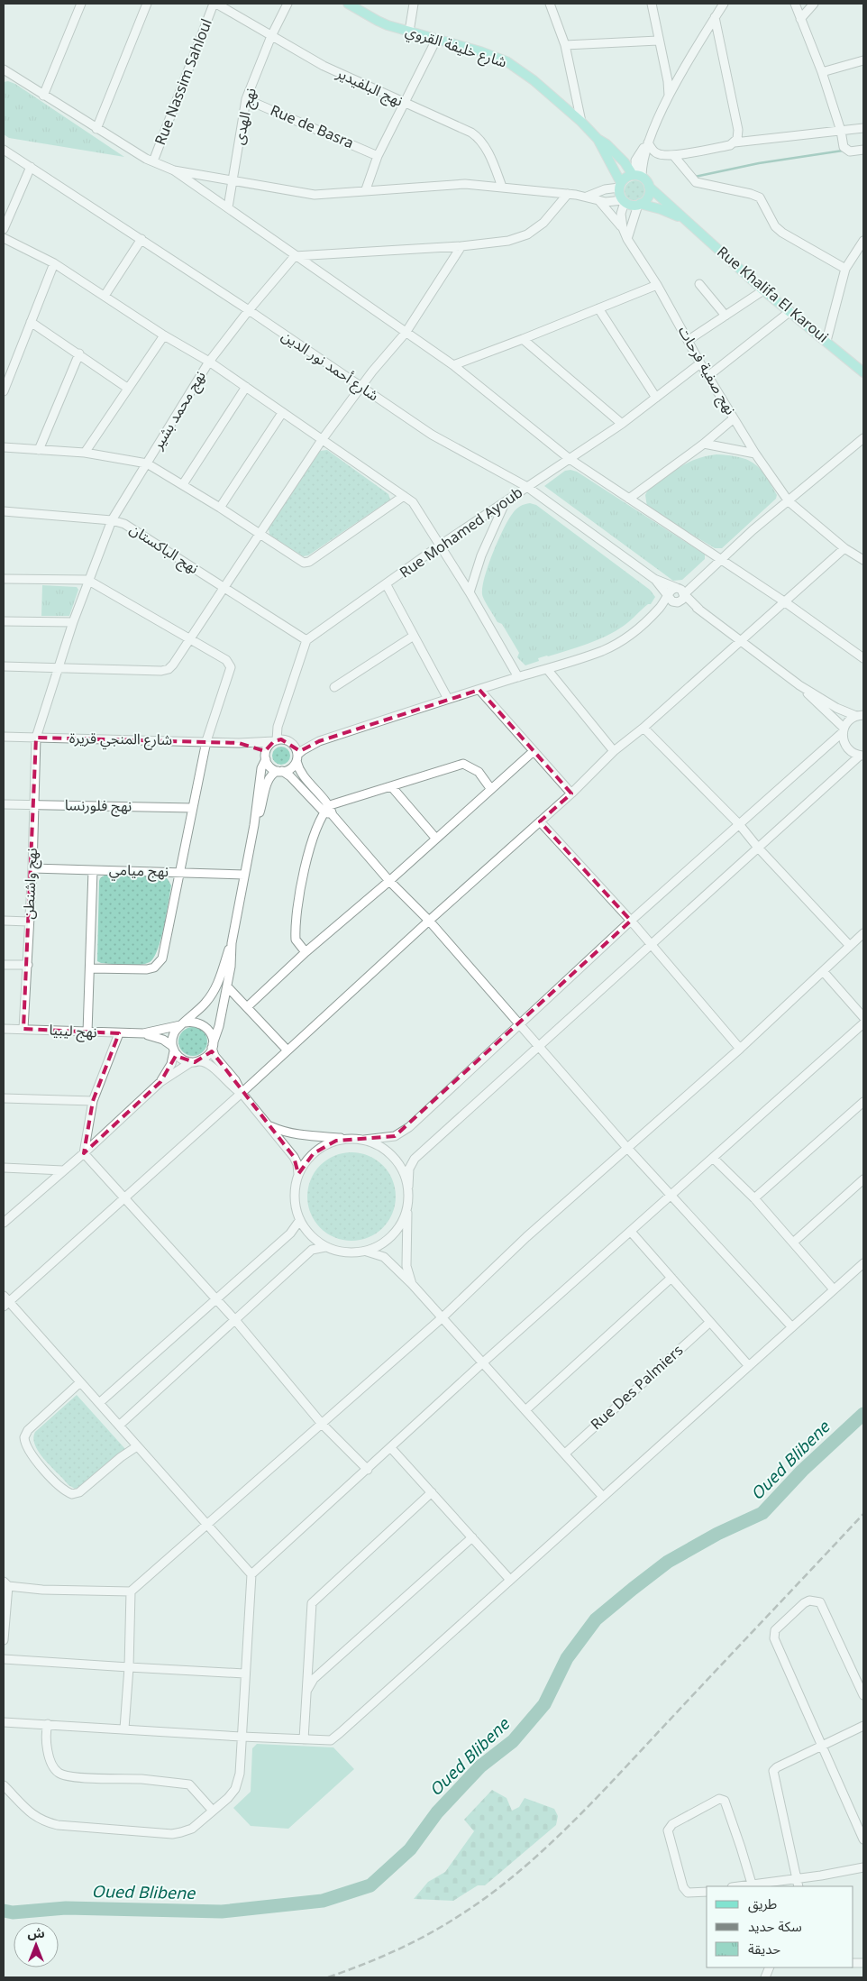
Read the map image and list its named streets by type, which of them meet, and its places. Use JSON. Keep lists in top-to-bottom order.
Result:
{
  "streets": {
    "main road": ["شارع خليفة القروي", "Rue Khalifa El Karoui"],
    "street": [
      "Rue Nassim Sahloul",
      "نهج البلفيدير",
      "نهج الهدى",
      "Rue de Basra",
      "شارع أحمد نور الدين",
      "نهج صفية فرحات",
      "نهج محمد بشير",
      "Rue Mohamed Ayoub",
      "نهج الباكستان",
      "شارع المنجي قريرة",
      "نهج فلورنسا",
      "نهج ميامي",
      "نهج واشنطن",
      "نهج ليبيا",
      "Rue Des Palmiers"
    ]
  },
  "crossings": [
    ["Rue Nassim Sahloul", "نهج البلفيدير"],
    ["نهج البلفيدير", "نهج الهدى"],
    ["نهج الهدى", "Rue de Basra"],
    ["Rue Khalifa El Karoui", "نهج صفية فرحات"],
    ["شارع أحمد نور الدين", "نهج محمد بشير"],
    ["شارع أحمد نور الدين", "Rue Mohamed Ayoub"],
    ["نهج صفية فرحات", "Rue Mohamed Ayoub"],
    ["نهج محمد بشير", "نهج الباكستان"],
    ["نهج محمد بشير", "نهج واشنطن"],
    ["Rue Mohamed Ayoub", "نهج الباكستان"],
    ["شارع المنجي قريرة", "نهج واشنطن"],
    ["نهج فلورنسا", "نهج واشنطن"],
    ["نهج ميامي", "نهج واشنطن"],
    ["نهج واشنطن", "نهج ليبيا"]
  ],
  "water": ["Oued Blibene"],
  "legend": ["طريق", "سكة حديد", "حديقة"],
  "north": "top"
}
